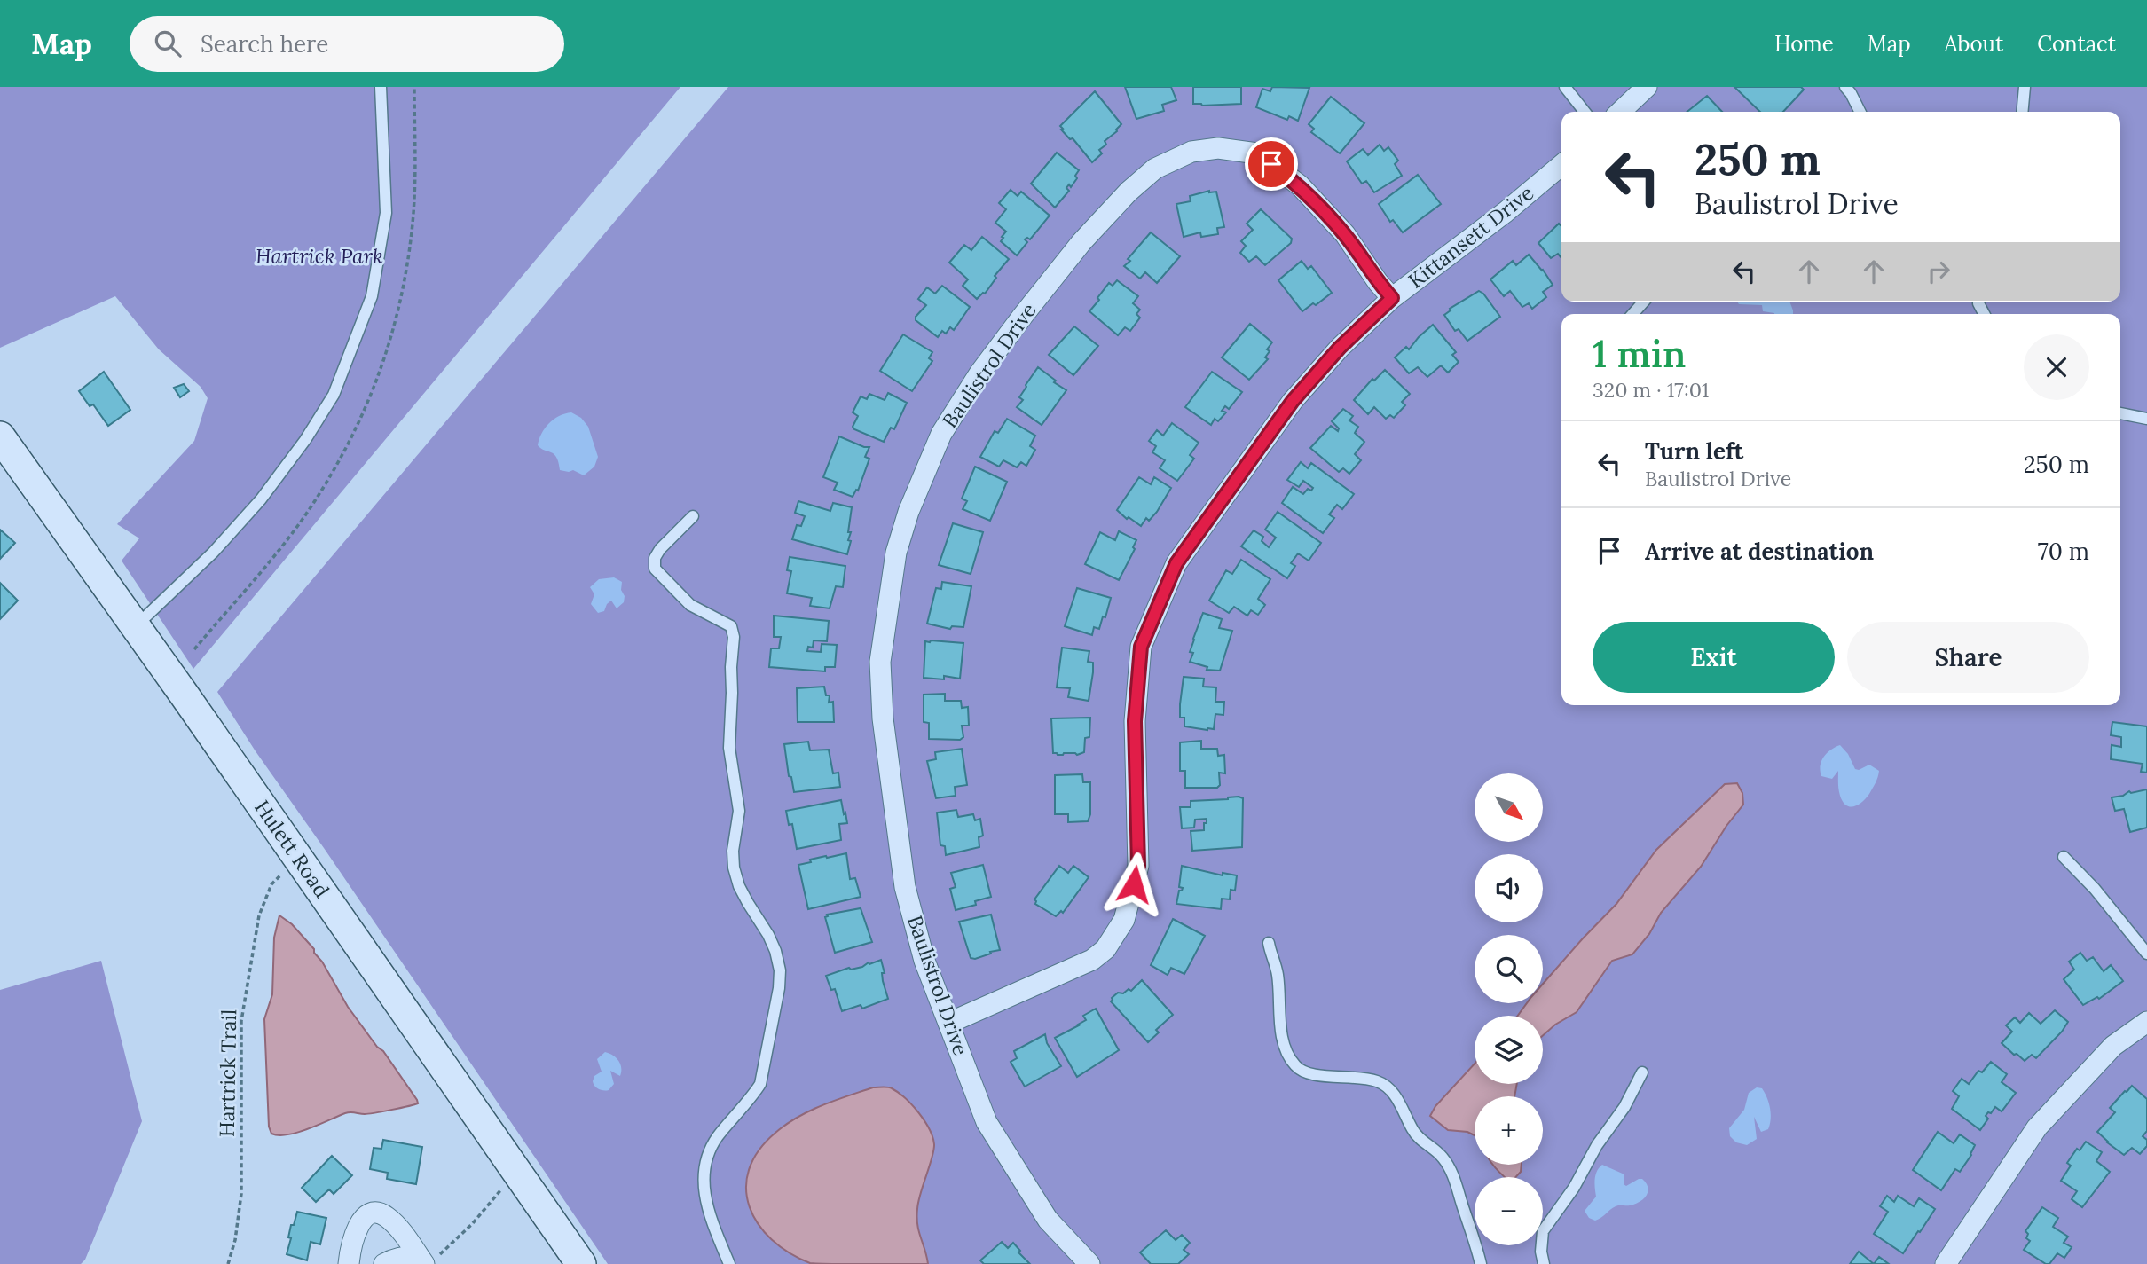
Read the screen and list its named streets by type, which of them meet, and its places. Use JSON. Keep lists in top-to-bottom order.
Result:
{
  "streets": {
    "street": ["Kittansett Drive", "Baulistrol Drive", "Hulett Road"],
    "path": ["Hartrick Trail"]
  },
  "crossings": [
    ["Kittansett Drive", "Baulistrol Drive"],
    ["Hulett Road", "Hartrick Trail"]
  ],
  "parks": ["Hartrick Park"],
  "north": "bottom right",
  "page": {
    "header": "Map",
    "search": "Search here",
    "nav": [
      "Home",
      "Map",
      "About",
      "Contact"
    ],
    "turn": ["250 m", "Baulistrol Drive"],
    "heading": ["1 min", "320 m · 17:01"],
    "list": [
      {
        "name": "Turn left",
        "note": "Baulistrol Drive",
        "value": "250 m"
      },
      {
        "name": "Arrive at destination",
        "value": "70 m"
      }
    ],
    "buttons": ["Exit", "Share"],
    "map_buttons": ["+", "−"]
  }
}
